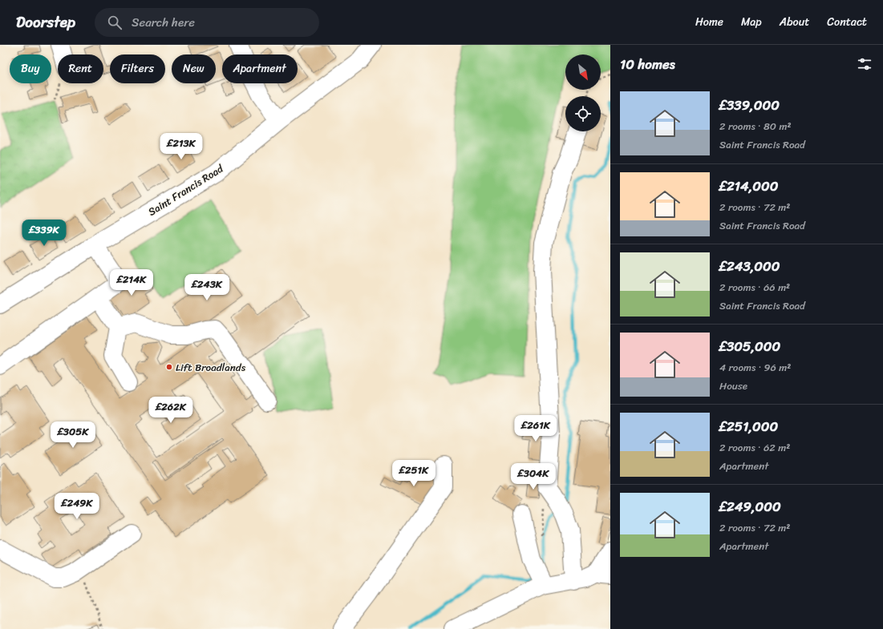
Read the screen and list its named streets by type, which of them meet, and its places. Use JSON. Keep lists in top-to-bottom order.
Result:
{
  "streets": {
    "street": ["Saint Francis Road"]
  },
  "places": ["Lift Broadlands"],
  "north": "bottom right",
  "page": {
    "header": "Doorstep",
    "search": "Search here",
    "nav": [
      "Home",
      "Map",
      "About",
      "Contact"
    ],
    "heading": "10 homes",
    "chip": [
      "Buy",
      "Rent",
      "Filters",
      "New",
      "Apartment"
    ],
    "list": [
      {
        "name": "£339,000",
        "note": "2 rooms · 80 m² · Saint Francis Road"
      },
      {
        "name": "£214,000",
        "note": "2 rooms · 72 m² · Saint Francis Road"
      },
      {
        "name": "£243,000",
        "note": "2 rooms · 66 m² · Saint Francis Road"
      },
      {
        "name": "£305,000",
        "note": "4 rooms · 96 m² · House"
      },
      {
        "name": "£251,000",
        "note": "2 rooms · 62 m² · Apartment"
      },
      {
        "name": "£249,000",
        "note": "2 rooms · 72 m² · Apartment"
      }
    ],
    "price": [
      "£213K",
      "£339K",
      "£214K",
      "£243K",
      "£262K",
      "£261K",
      "£305K",
      "£251K",
      "£304K",
      "£249K"
    ]
  }
}
